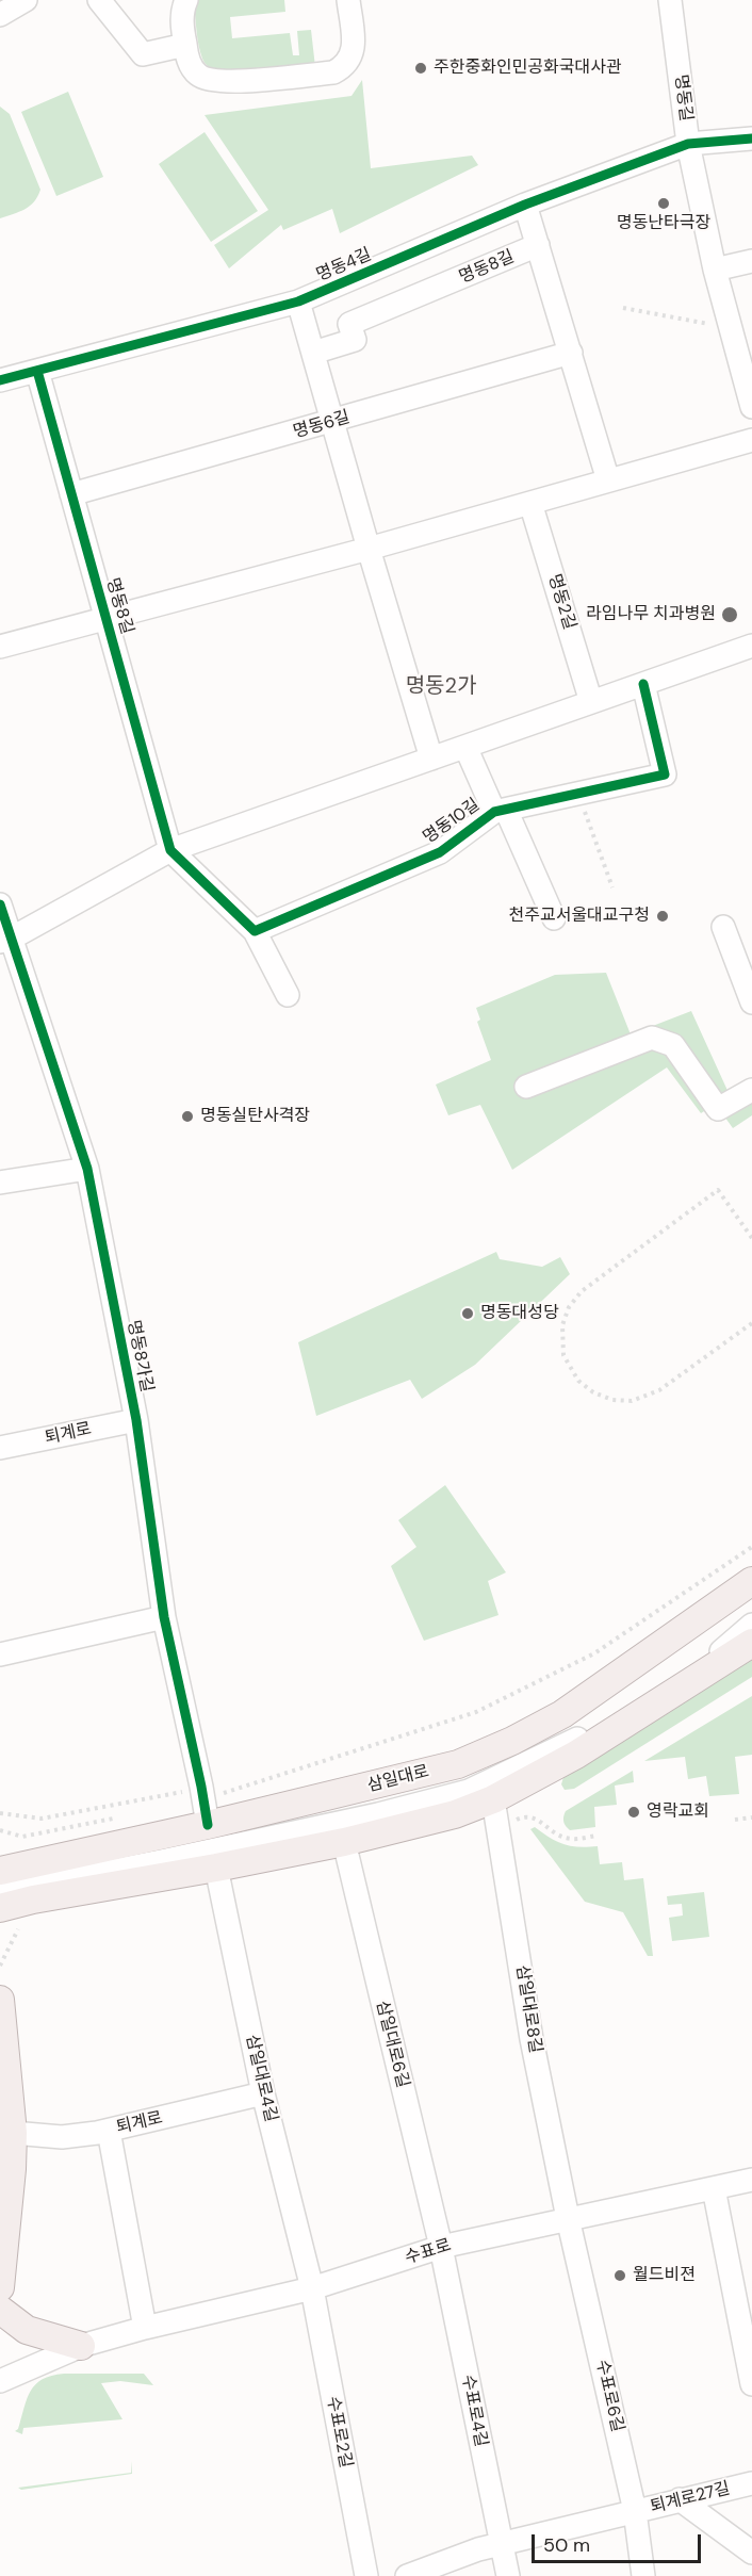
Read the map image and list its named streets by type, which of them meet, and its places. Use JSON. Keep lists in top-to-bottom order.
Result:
{
  "streets": {
    "main road": ["삼일대로"],
    "street": [
      "명동길",
      "명동4길",
      "명동8길",
      "명동6길",
      "명동2길",
      "명동10길",
      "명동8가길",
      "퇴계로",
      "삼일대로8길",
      "삼일대로6길",
      "삼일대로4길",
      "수표로",
      "수표로6길",
      "수표로4길",
      "수표로2길",
      "퇴계로27길"
    ]
  },
  "crossings": [
    ["명동길", "명동4길"],
    ["명동4길", "명동8길"],
    ["명동8길", "명동6길"],
    ["명동8길", "명동2길"],
    ["명동8가길", "퇴계로"],
    ["명동8가길", "삼일대로"],
    ["퇴계로", "삼일대로4길"],
    ["삼일대로8길", "수표로"],
    ["삼일대로8길", "수표로6길"],
    ["삼일대로6길", "수표로"],
    ["삼일대로6길", "수표로4길"],
    ["삼일대로4길", "수표로"],
    ["삼일대로4길", "수표로2길"],
    ["수표로", "수표로6길"],
    ["수표로", "수표로4길"],
    ["수표로", "수표로2길"],
    ["수표로6길", "퇴계로27길"],
    ["수표로4길", "퇴계로27길"]
  ],
  "districts": ["명동2가"],
  "places": [
    "주한중화인민공화국대사관",
    "명동난타극장",
    "라임나무 치과병원",
    "천주교서울대교구청",
    "명동실탄사격장",
    "명동대성당",
    "영락교회",
    "월드비젼"
  ],
  "scale_bar": "50 m"
}
